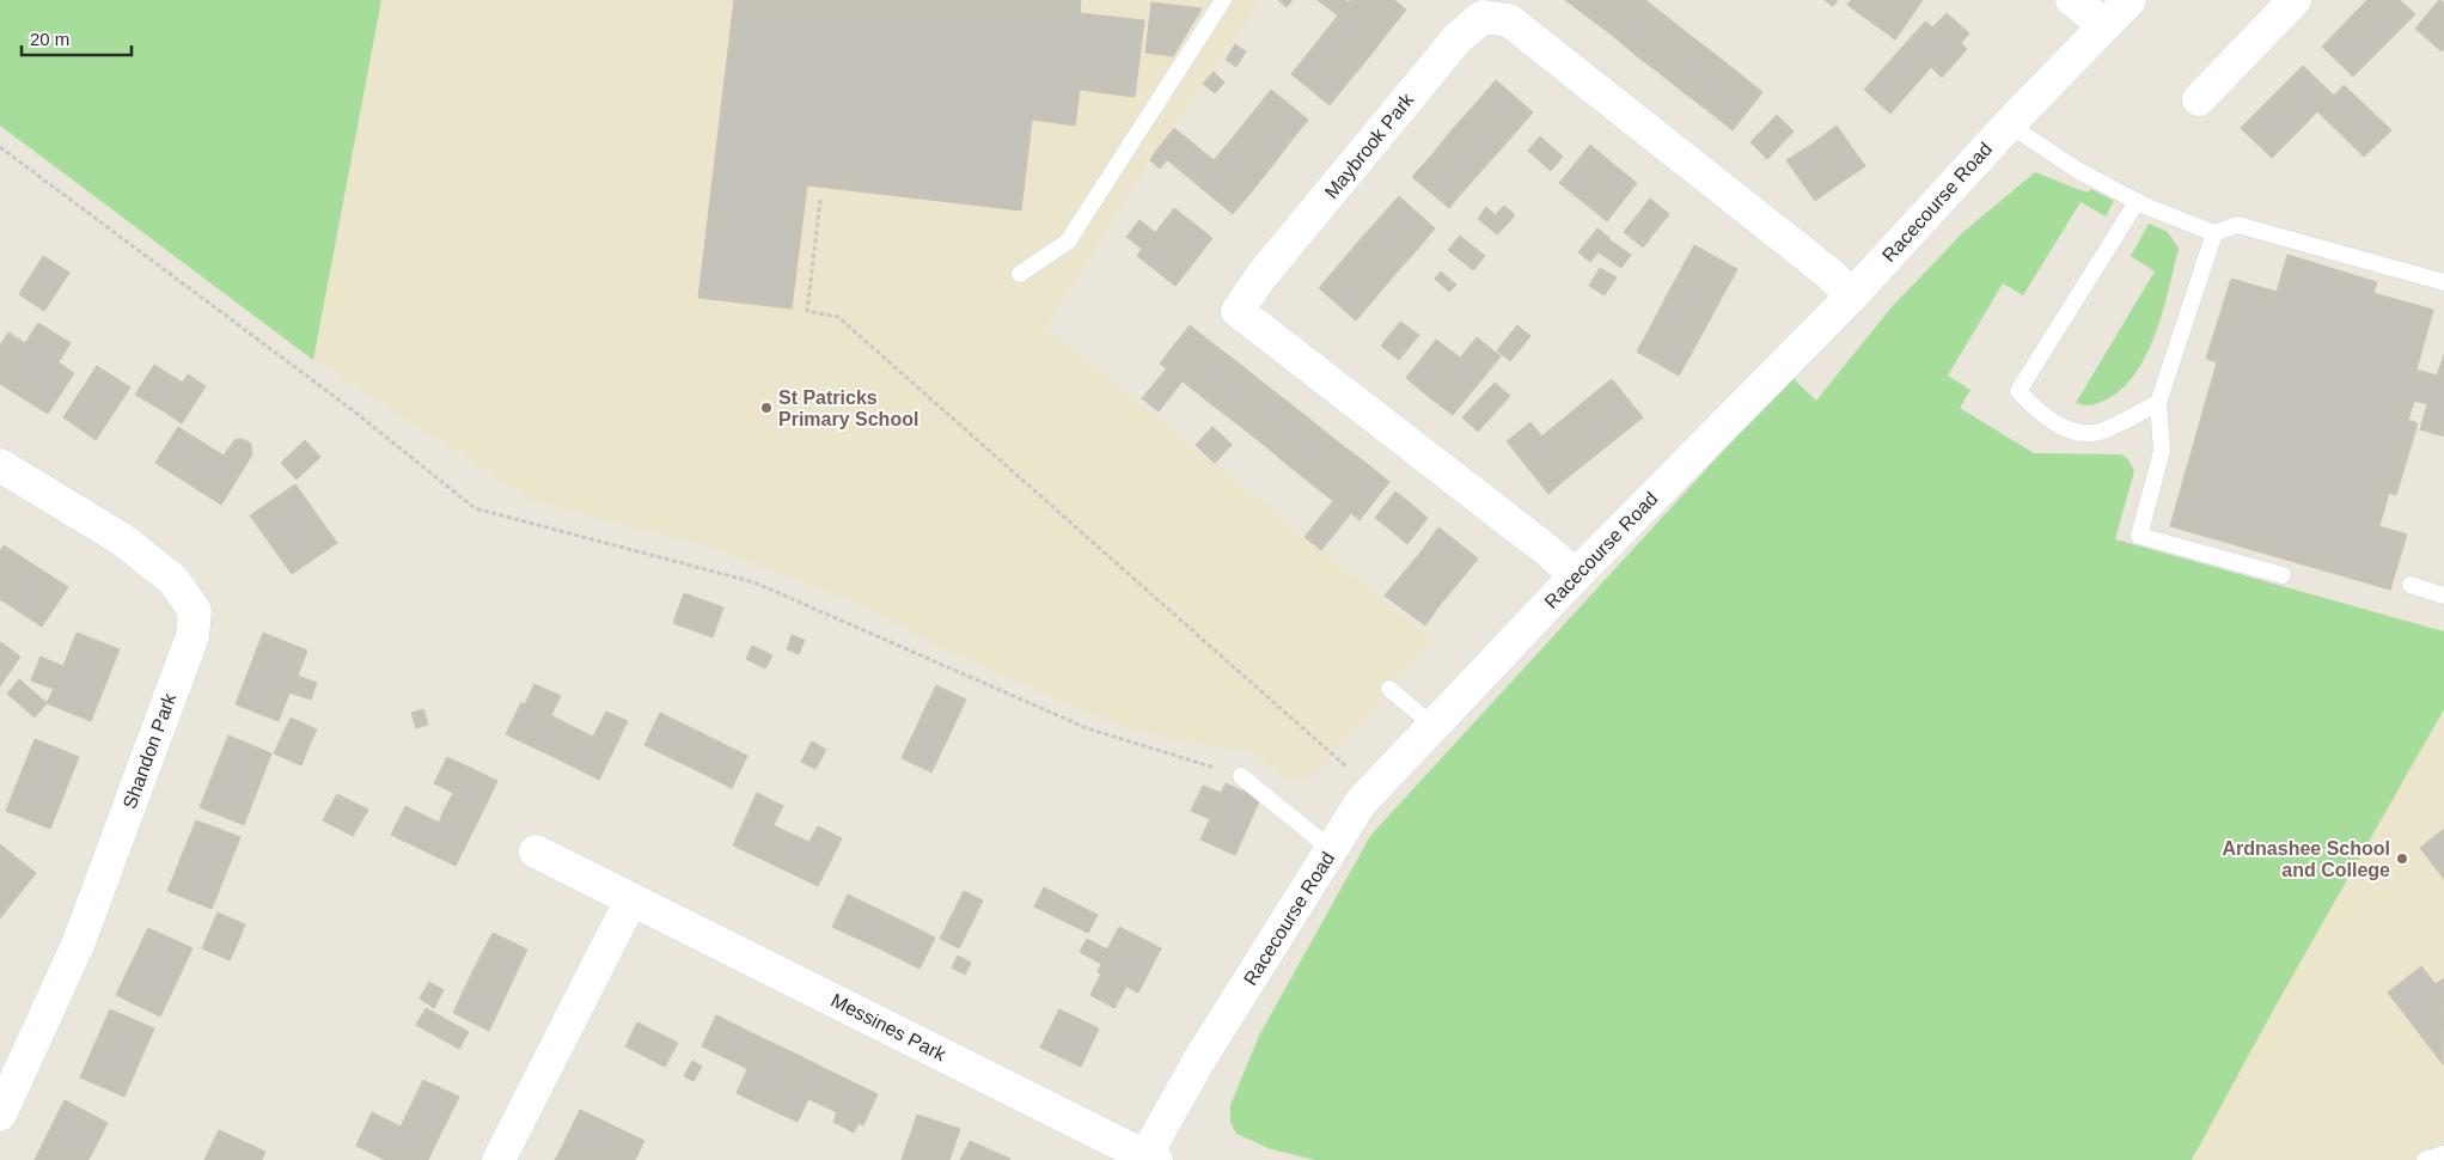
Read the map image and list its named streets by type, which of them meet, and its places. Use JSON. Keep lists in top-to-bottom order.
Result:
{
  "streets": {
    "street": [
      "Maybrook Park",
      "Racecourse Road",
      "Shandon Park",
      "Messines Park"
    ]
  },
  "crossings": [
    ["Maybrook Park", "Racecourse Road"],
    ["Racecourse Road", "Messines Park"]
  ],
  "places": ["St Patricks Primary School", "Ardnashee School and College"],
  "scale_bar": "20 m"
}
